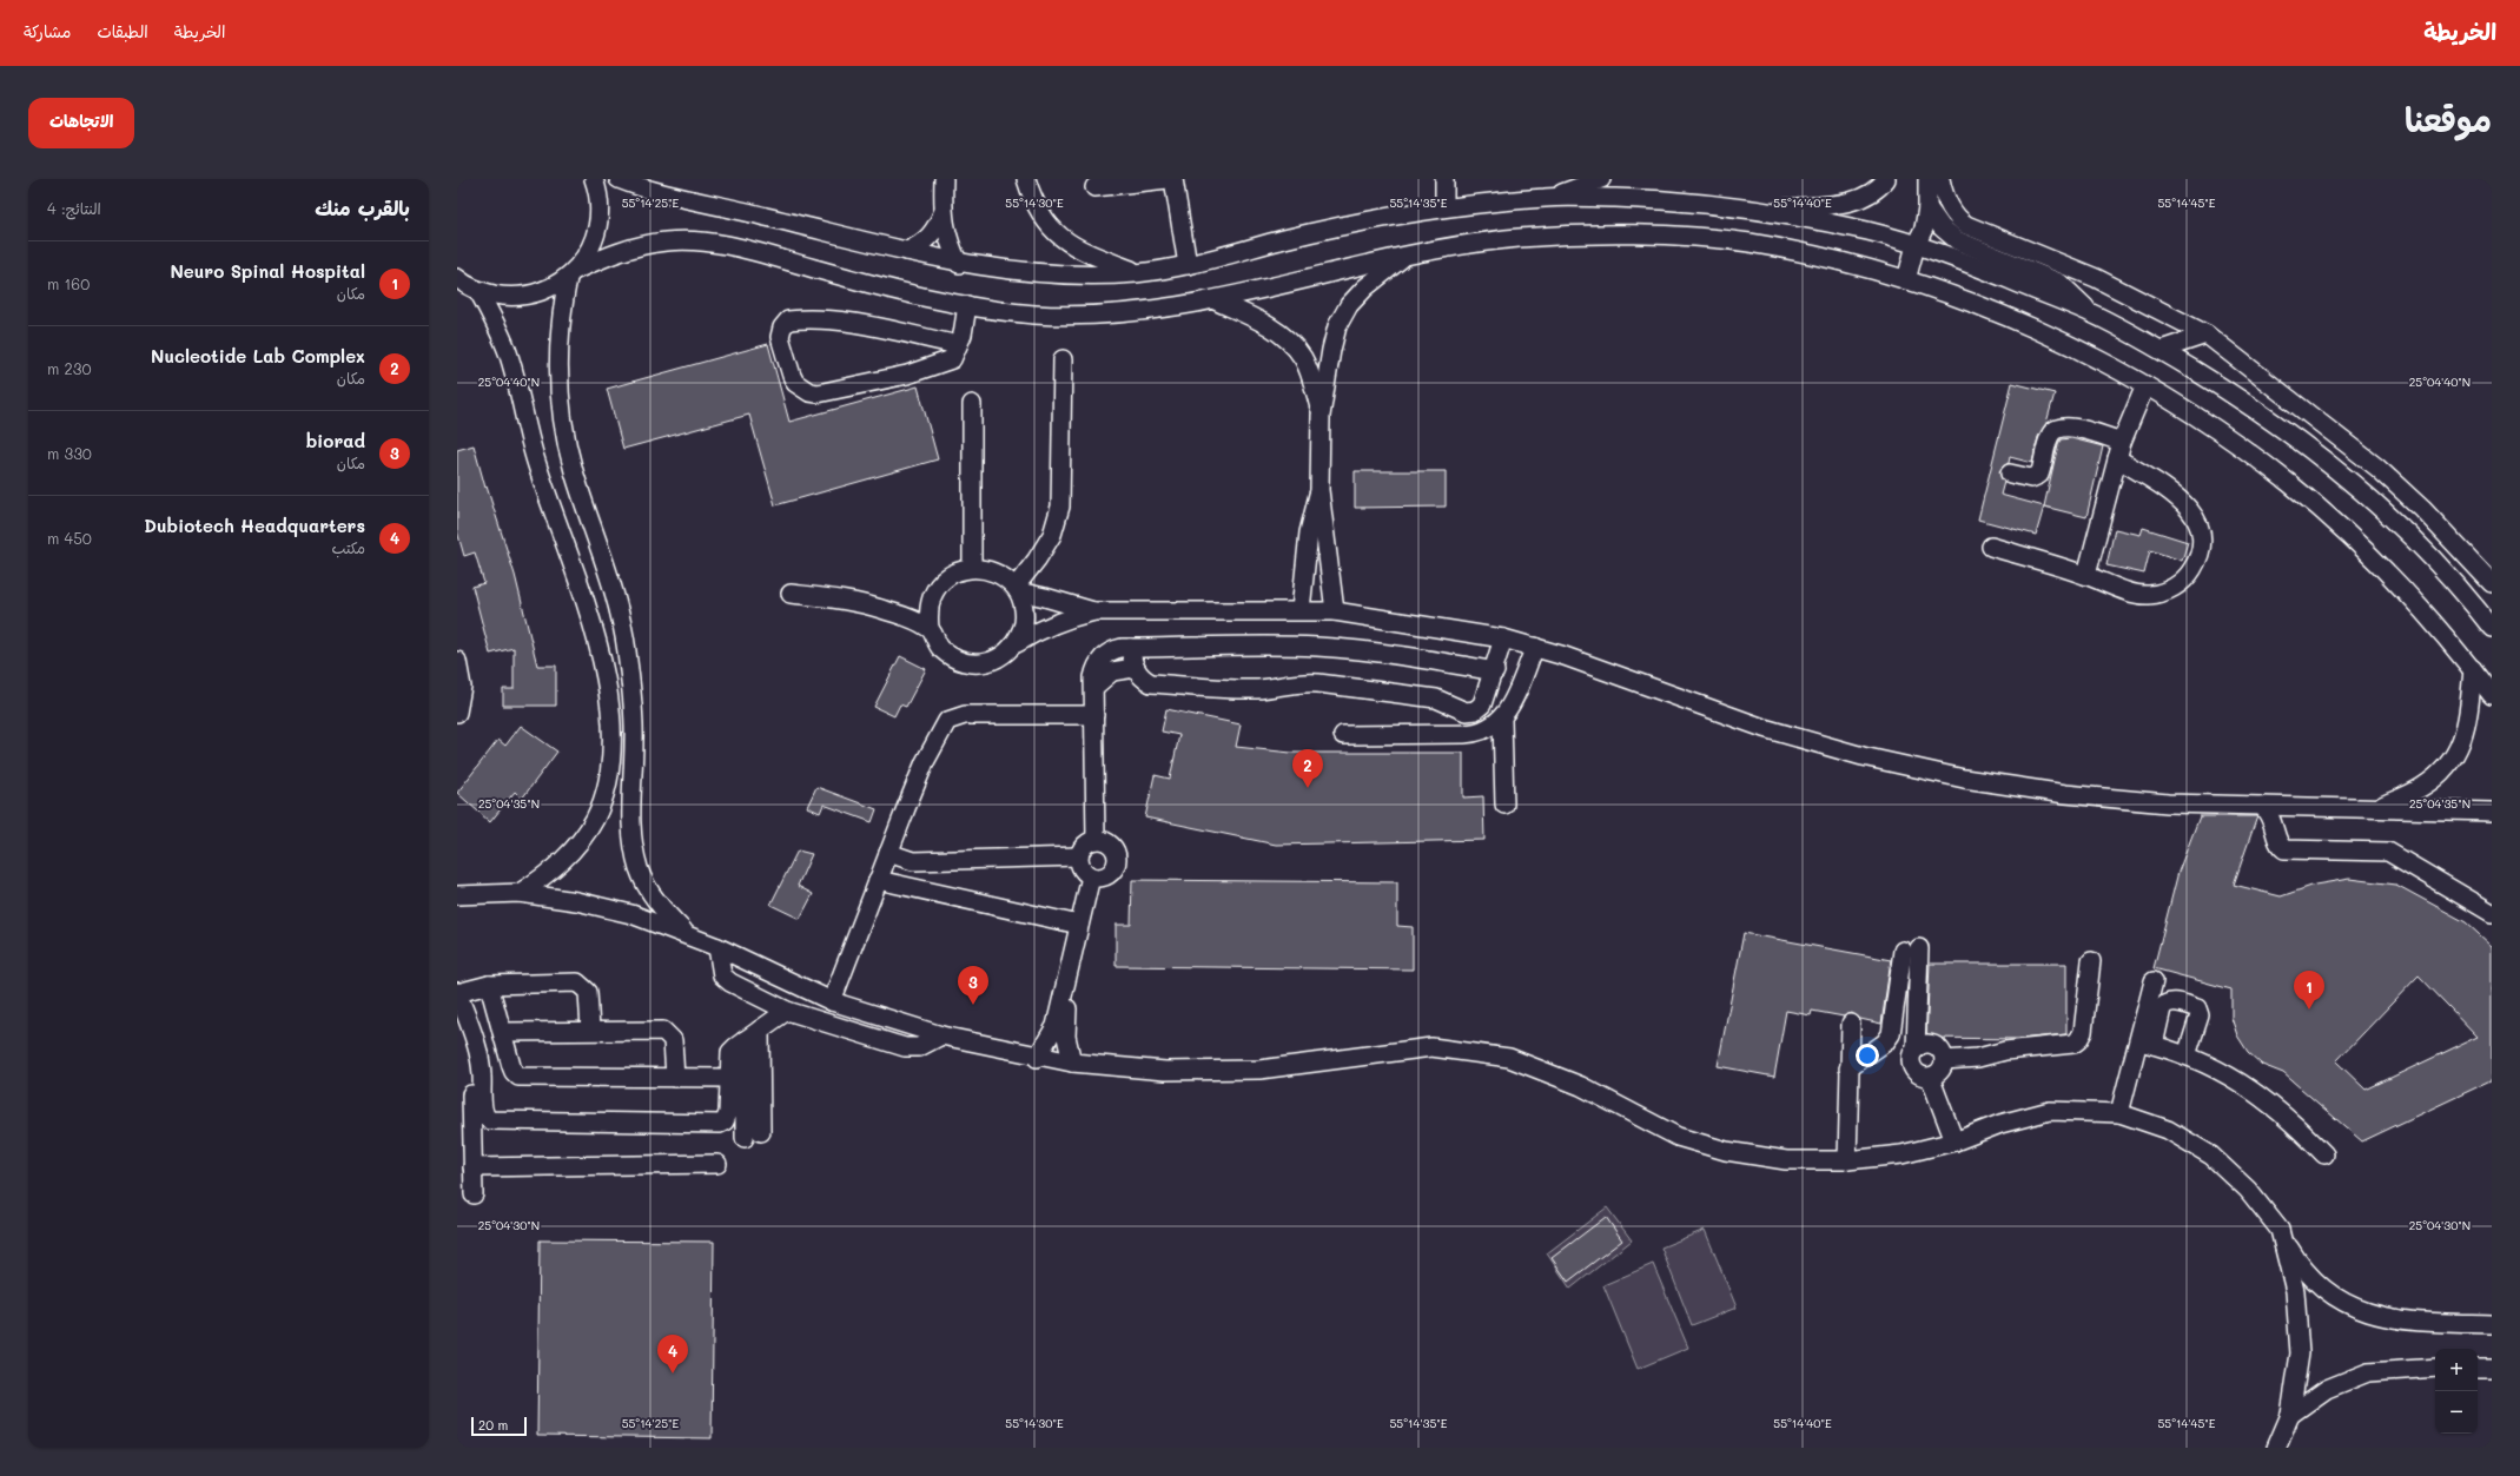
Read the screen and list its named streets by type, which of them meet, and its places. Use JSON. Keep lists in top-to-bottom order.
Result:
{
  "scale_bar": "20 m",
  "page": {
    "header": "الخريطة",
    "nav": ["الخريطة", "الطبقات", "مشاركة"],
    "title": "موقعنا",
    "buttons": "الاتجاهات",
    "heading": ["بالقرب منك", "النتائج: 4"],
    "list": [
      {
        "mark": "1",
        "name": "Neuro Spinal Hospital",
        "note": "مكان",
        "value": "160 m"
      },
      {
        "mark": "2",
        "name": "Nucleotide Lab Complex",
        "note": "مكان",
        "value": "230 m"
      },
      {
        "mark": "3",
        "name": "biorad",
        "note": "مكان",
        "value": "330 m"
      },
      {
        "mark": "4",
        "name": "Dubiotech Headquarters",
        "note": "مكتب",
        "value": "450 m"
      }
    ],
    "pins": [
      "2",
      "3",
      "1",
      "4"
    ],
    "map_buttons": ["+", "−"],
    "scale": "20 m"
  },
  "coordinates": [
    "55°14'25\"E",
    "55°14'30\"E",
    "55°14'35\"E",
    "55°14'40\"E",
    "55°14'45\"E",
    "25°04'40\"N",
    "25°04'35\"N",
    "25°04'30\"N"
  ]
}
